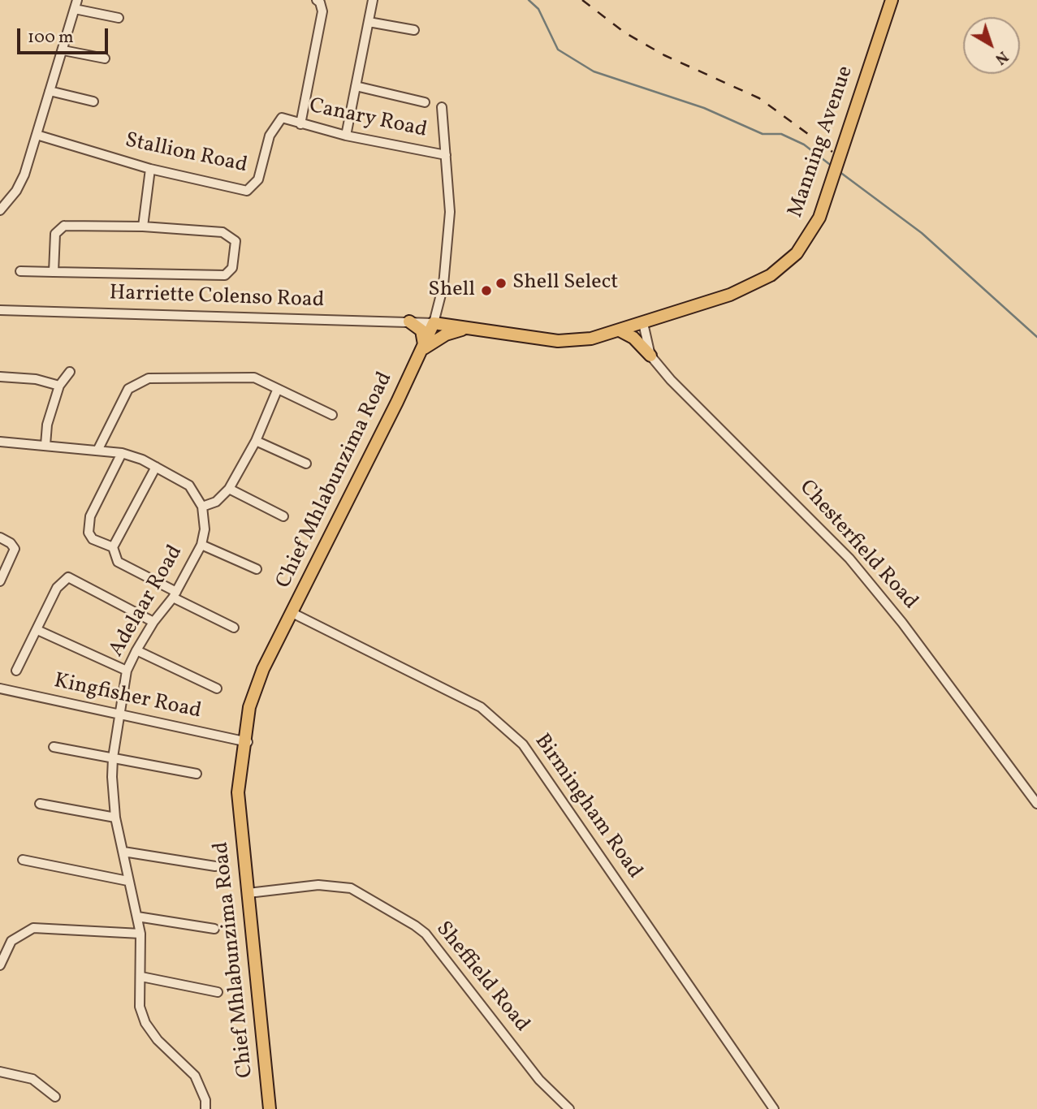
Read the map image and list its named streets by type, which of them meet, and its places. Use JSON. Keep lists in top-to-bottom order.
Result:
{
  "streets": {
    "main road": ["Manning Avenue", "Chief Mhlabunzima Road"],
    "street": [
      "Canary Road",
      "Stallion Road",
      "Harriette Colenso Road",
      "Chesterfield Road",
      "Adelaar Road",
      "Kingfisher Road",
      "Birmingham Road",
      "Sheffield Road"
    ]
  },
  "crossings": [
    ["Canary Road", "Stallion Road"],
    ["Manning Avenue", "Harriette Colenso Road"],
    ["Manning Avenue", "Chief Mhlabunzima Road"],
    ["Manning Avenue", "Chesterfield Road"],
    ["Harriette Colenso Road", "Chief Mhlabunzima Road"],
    ["Chief Mhlabunzima Road", "Kingfisher Road"],
    ["Chief Mhlabunzima Road", "Birmingham Road"],
    ["Chief Mhlabunzima Road", "Sheffield Road"],
    ["Adelaar Road", "Kingfisher Road"]
  ],
  "places": ["Shell Select", "Shell"],
  "scale_bar": "100 m",
  "north": "bottom right"
}
